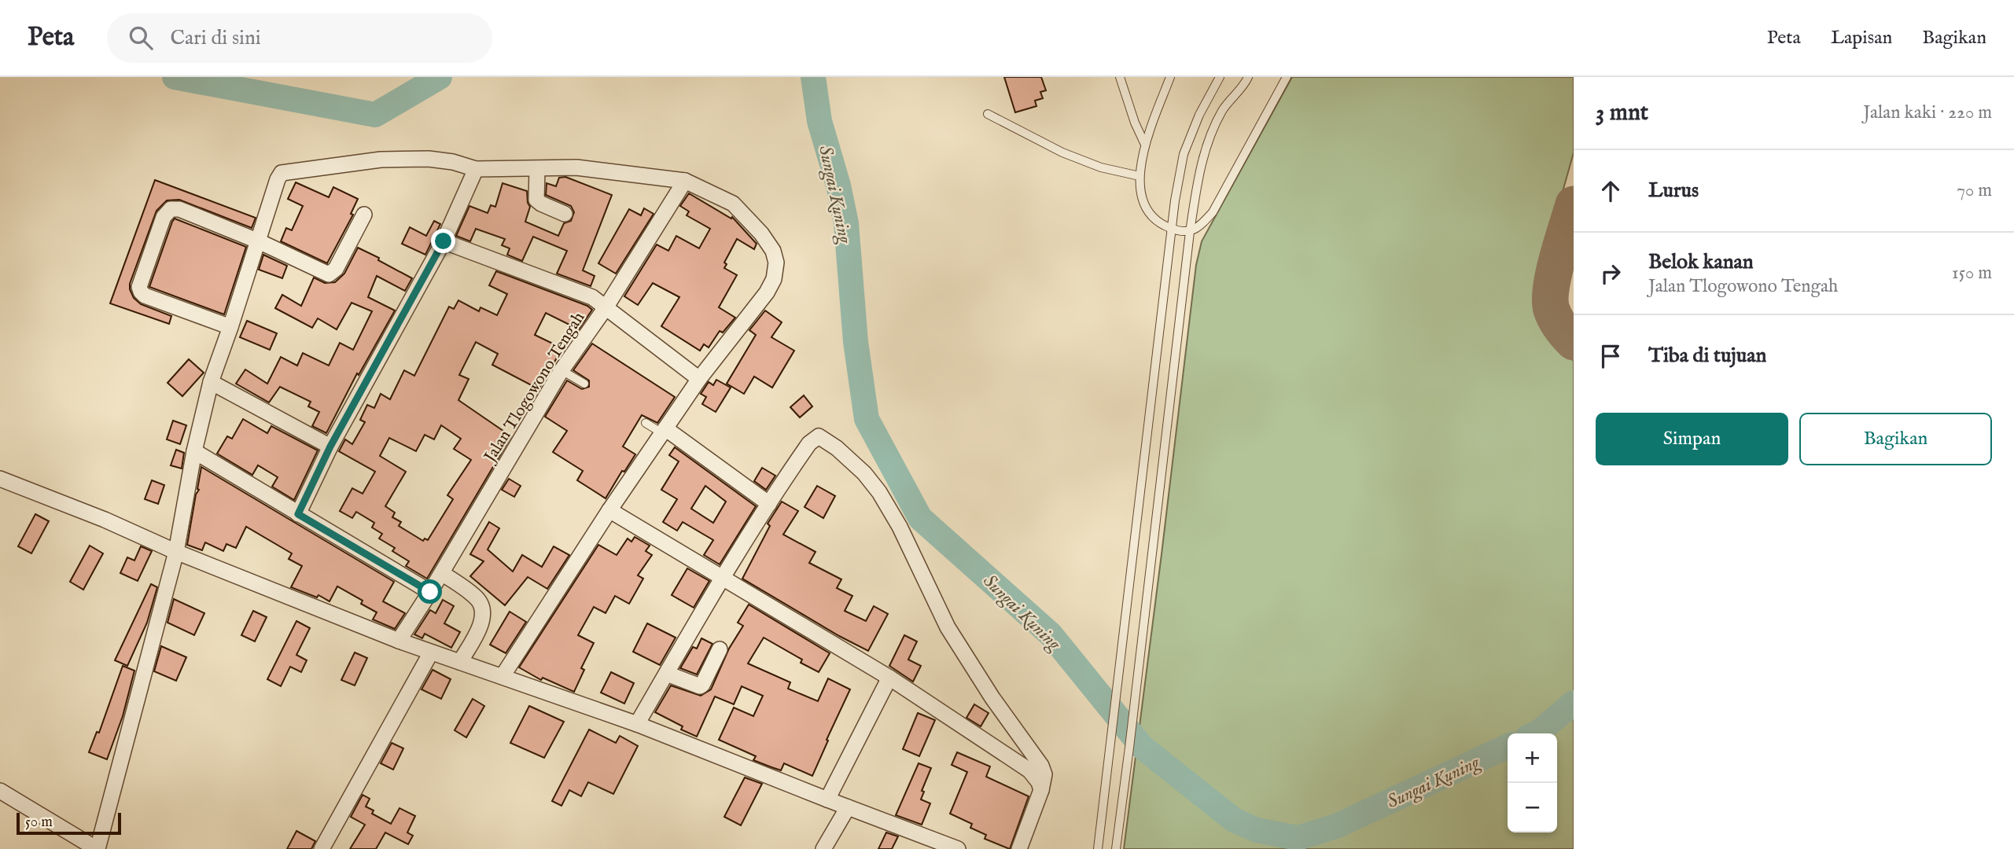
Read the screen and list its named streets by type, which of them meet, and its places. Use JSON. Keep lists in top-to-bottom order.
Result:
{
  "streets": {
    "street": ["Jalan Tlogowono Tengah"]
  },
  "water": ["Sungai Kuning"],
  "scale_bar": "50 m",
  "page": {
    "header": "Peta",
    "search": "Cari di sini",
    "nav": ["Peta", "Lapisan", "Bagikan"],
    "heading": ["3 mnt", "Jalan kaki · 220 m"],
    "list": [
      ["Lurus", "70 m"],
      ["Belok kanan", "Jalan Tlogowono Tengah", "150 m"],
      "Tiba di tujuan"
    ],
    "buttons": ["Simpan", "Bagikan"],
    "map_buttons": ["+", "−"],
    "scale": "50 m"
  }
}
